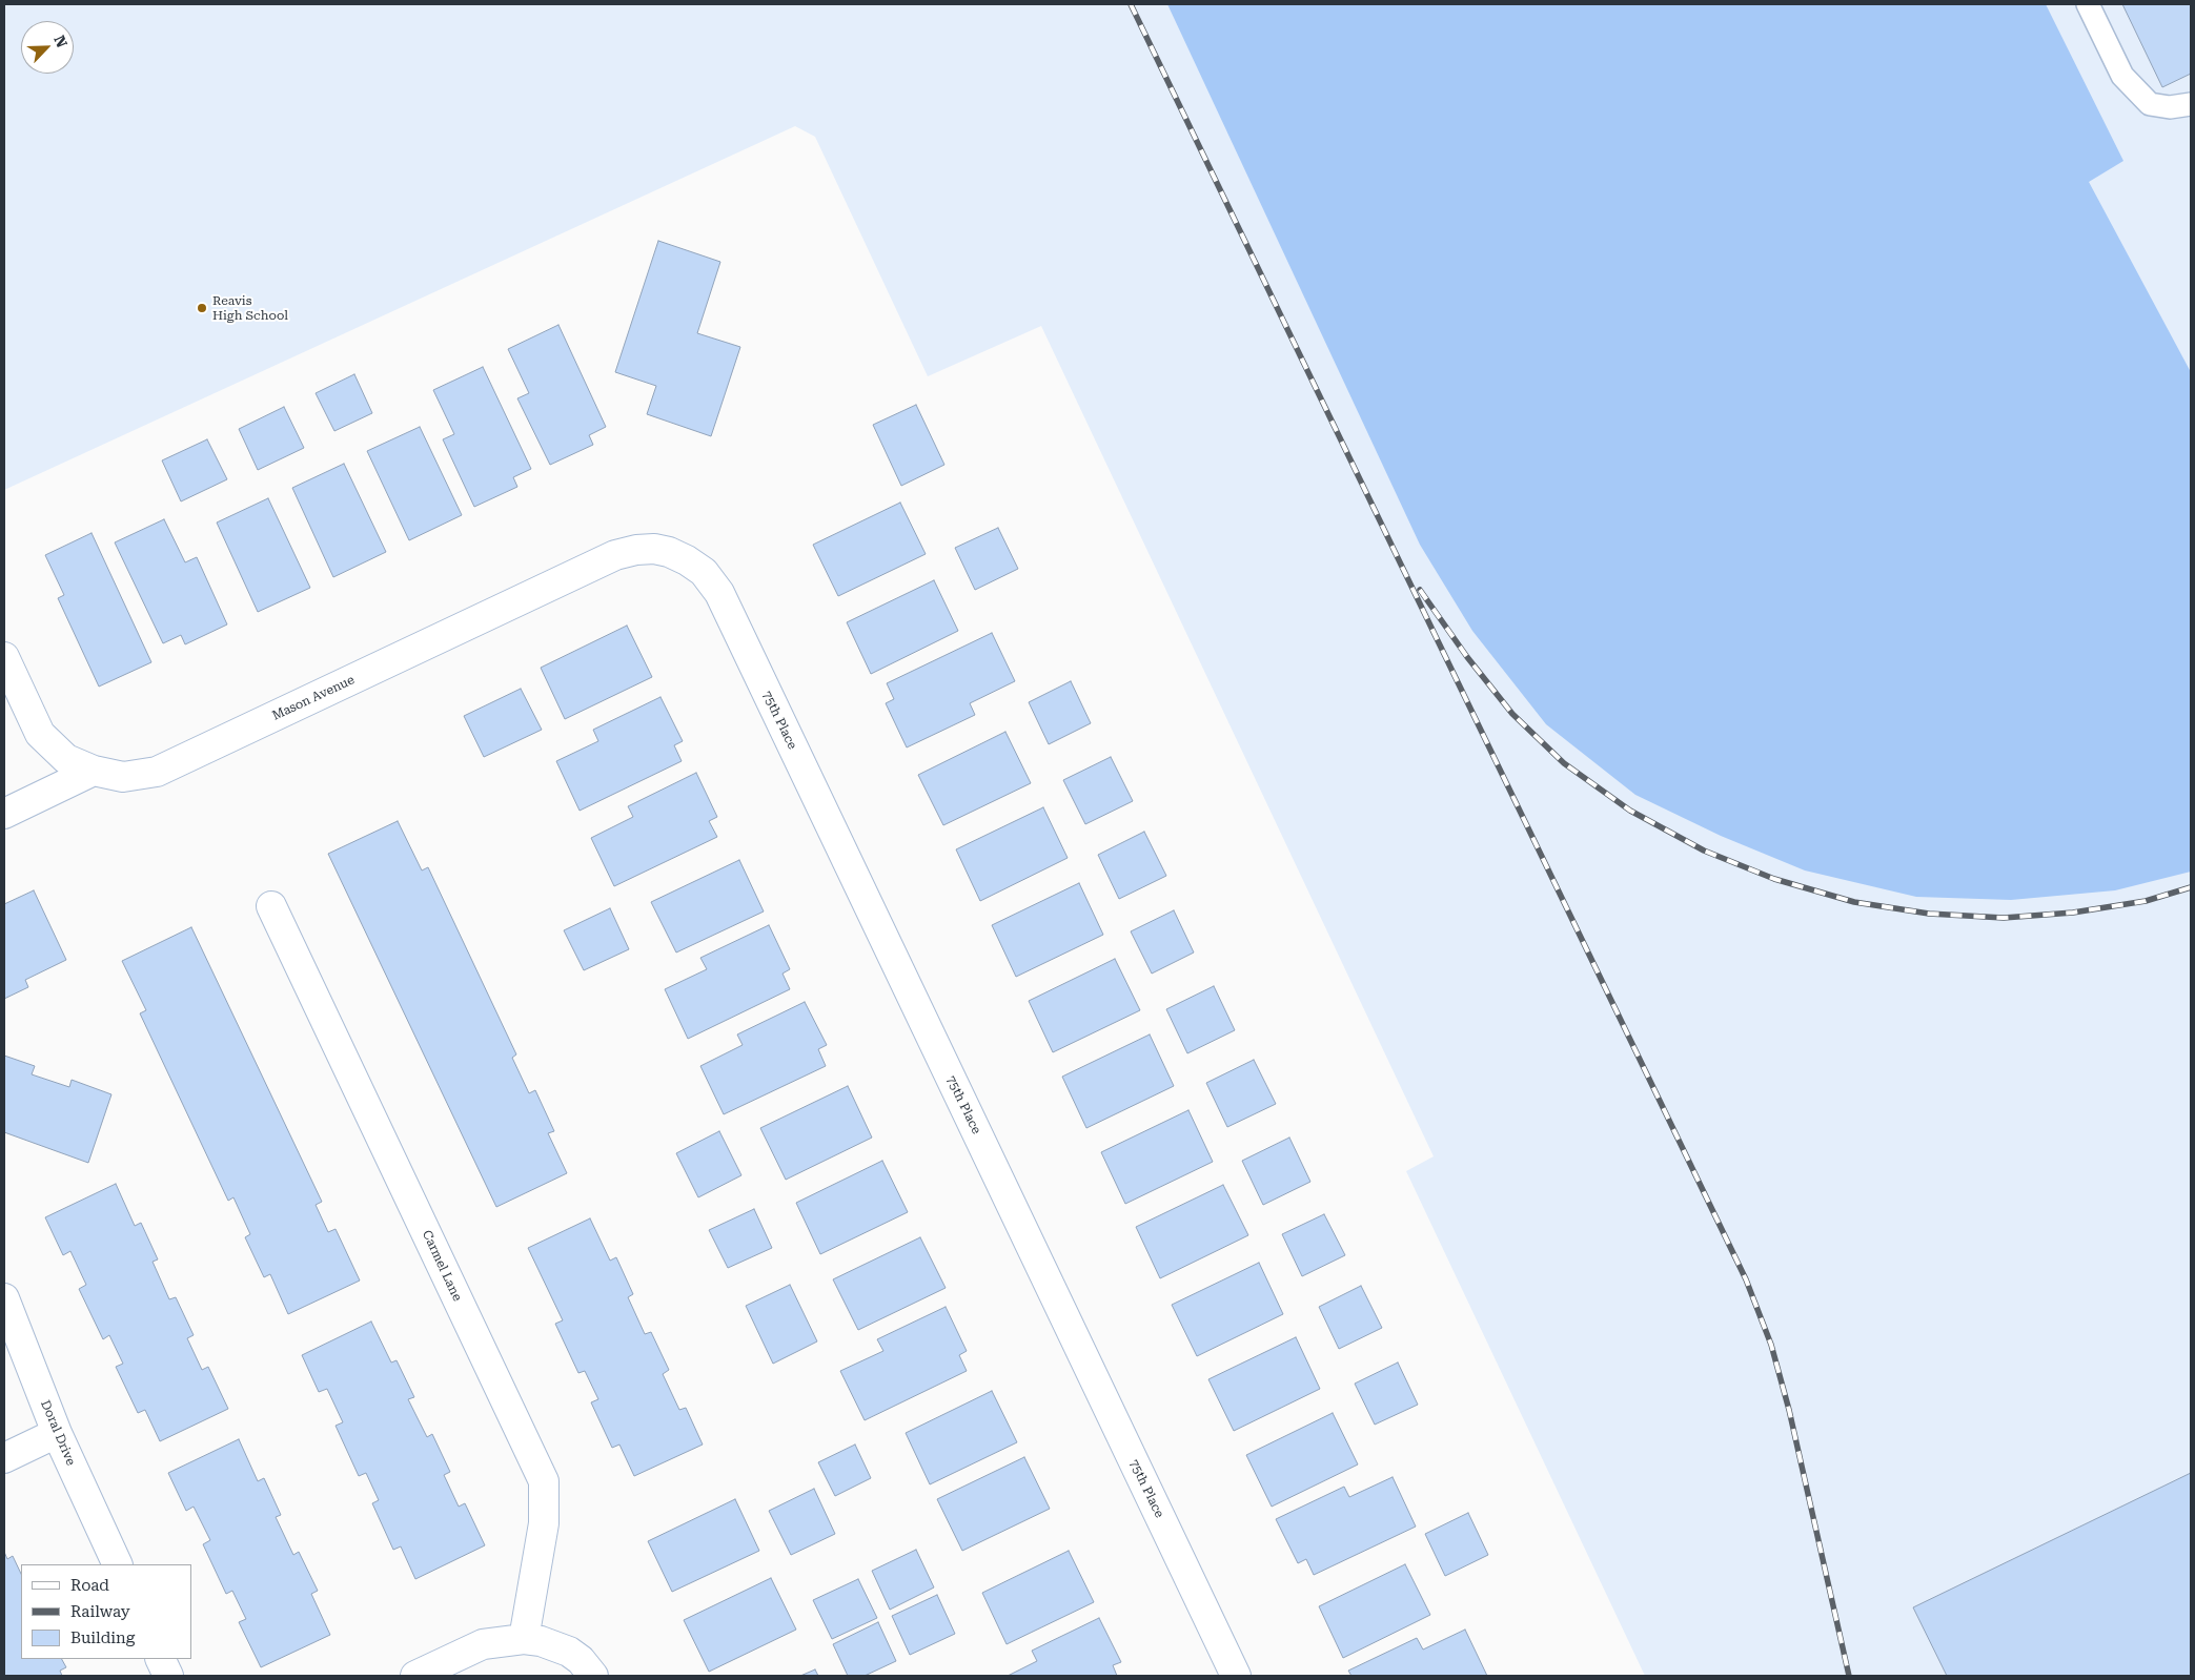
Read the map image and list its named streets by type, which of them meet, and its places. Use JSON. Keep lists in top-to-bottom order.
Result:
{
  "streets": {
    "street": [
      "Mason Avenue",
      "75th Place",
      "Carmel Lane",
      "Doral Drive"
    ]
  },
  "crossings": [
    ["Mason Avenue", "75th Place"]
  ],
  "places": ["Reavis High School"],
  "legend": ["Road", "Railway", "Building"],
  "north": "top right"
}
